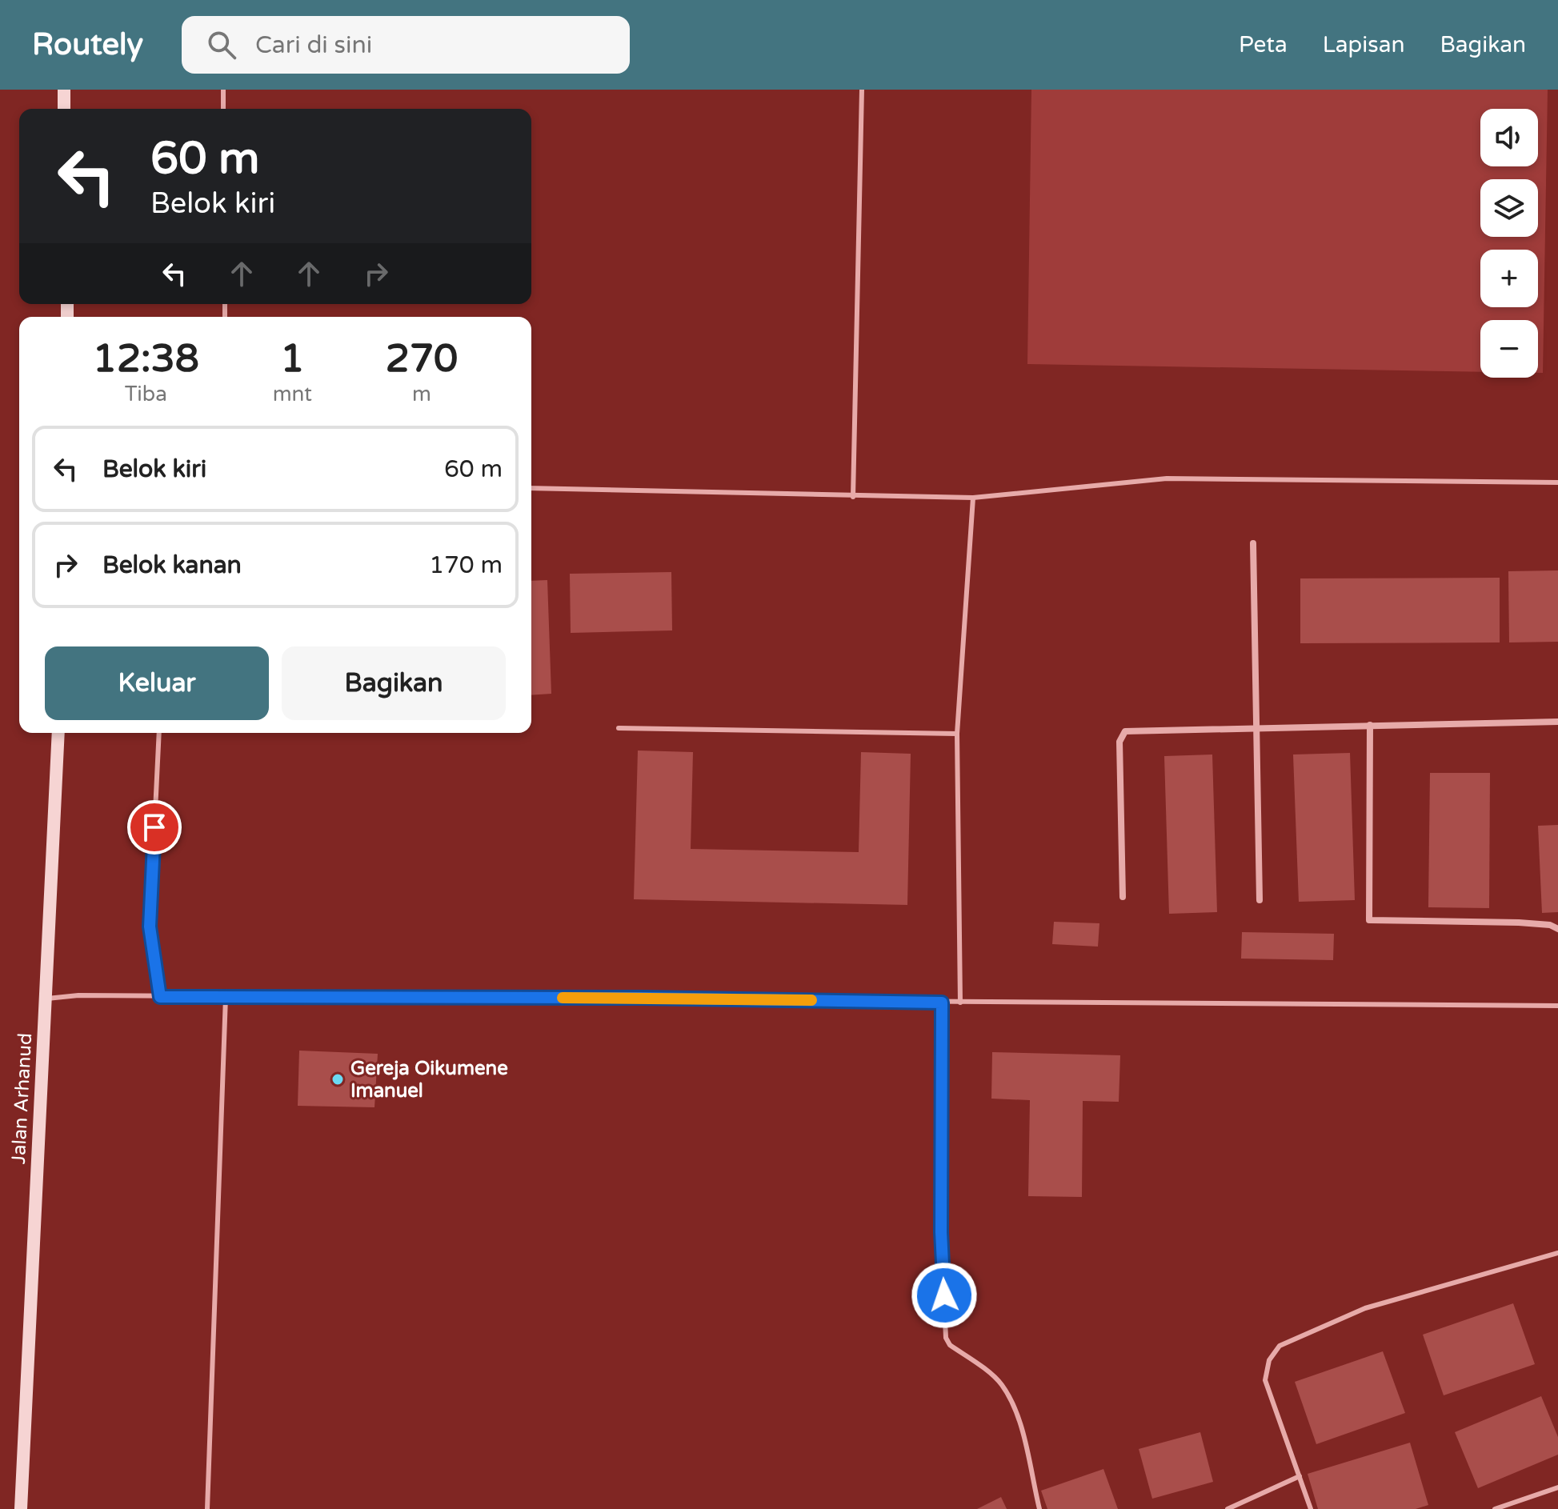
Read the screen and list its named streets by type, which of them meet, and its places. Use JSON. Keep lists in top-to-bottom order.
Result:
{
  "streets": {
    "street": ["Jalan Arhanud"]
  },
  "places": ["Gereja Oikumene Imanuel"],
  "page": {
    "header": "Routely",
    "search": "Cari di sini",
    "nav": ["Peta", "Lapisan", "Bagikan"],
    "map_buttons": ["+", "−"],
    "turn": ["60 m", "Belok kiri"],
    "eta": [
      "12:38",
      "Tiba",
      "1",
      "mnt",
      "270",
      "m"
    ],
    "list": [
      {
        "name": "Belok kiri",
        "value": "60 m"
      },
      {
        "name": "Belok kanan",
        "value": "170 m"
      }
    ],
    "buttons": ["Keluar", "Bagikan"]
  }
}
